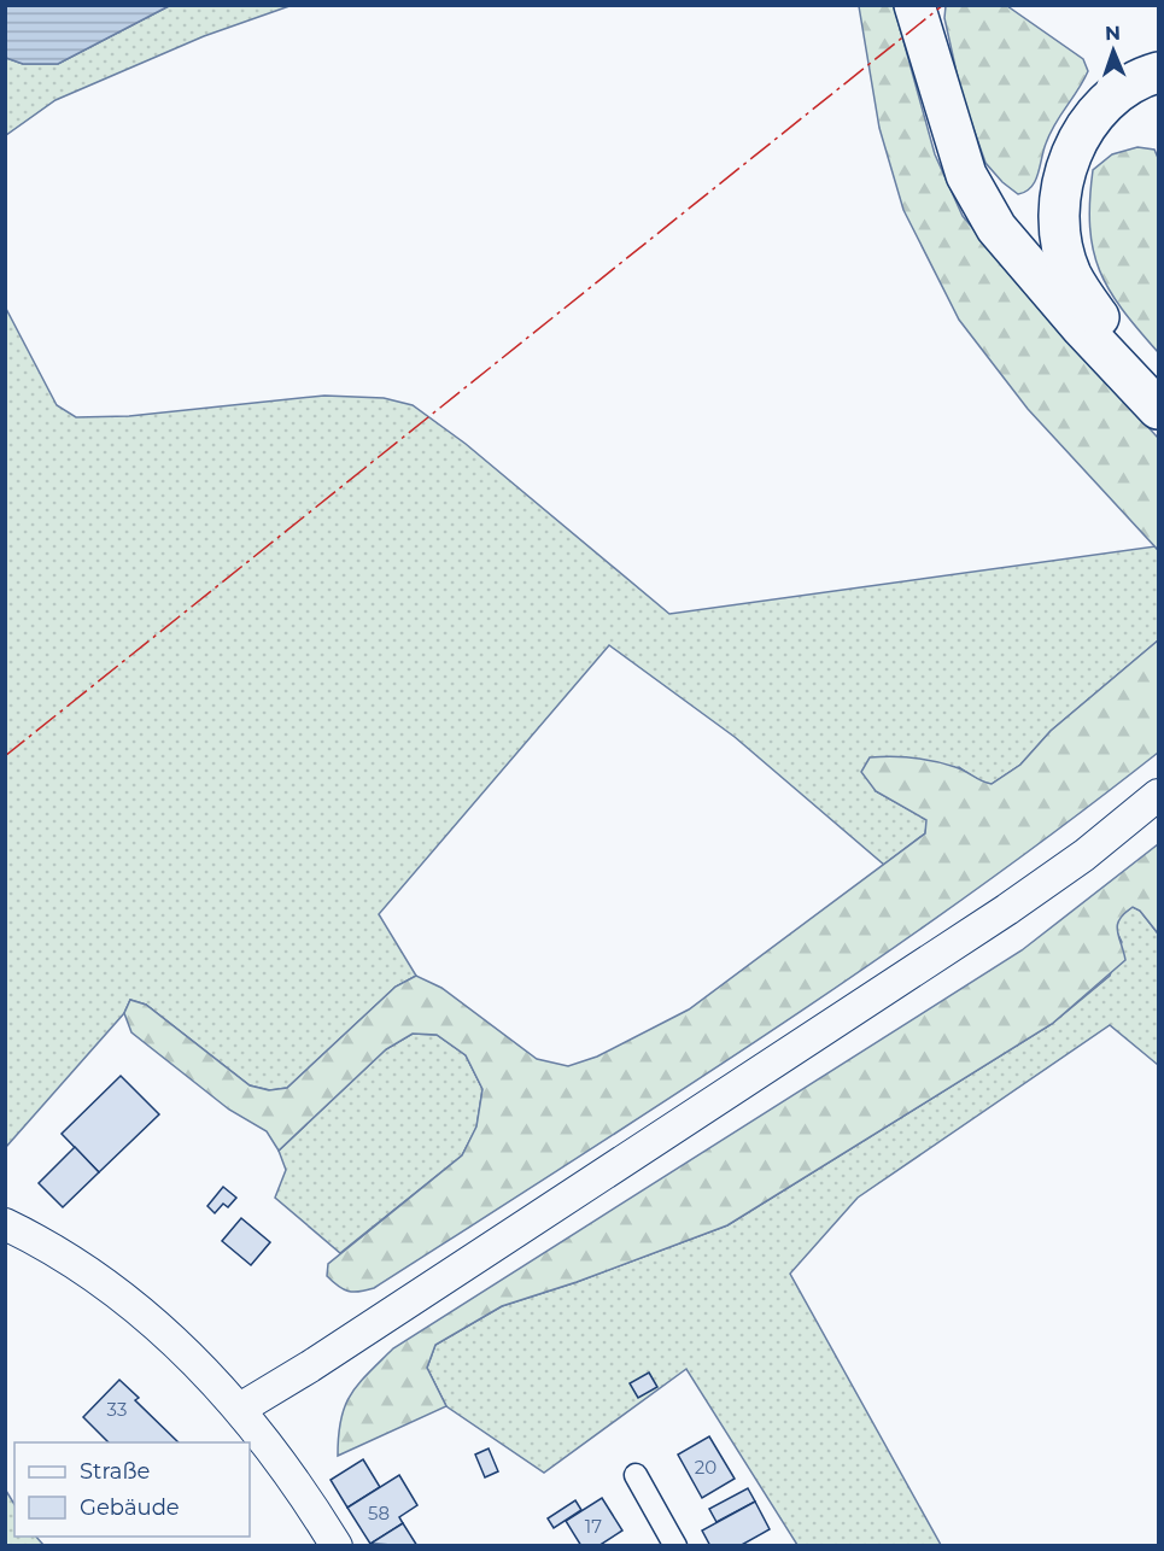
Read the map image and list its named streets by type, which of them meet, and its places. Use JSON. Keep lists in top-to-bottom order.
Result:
{
  "house_numbers": [
    "33",
    "20",
    "58",
    "17"
  ],
  "legend": ["Straße", "Gebäude"],
  "north": "top"
}
